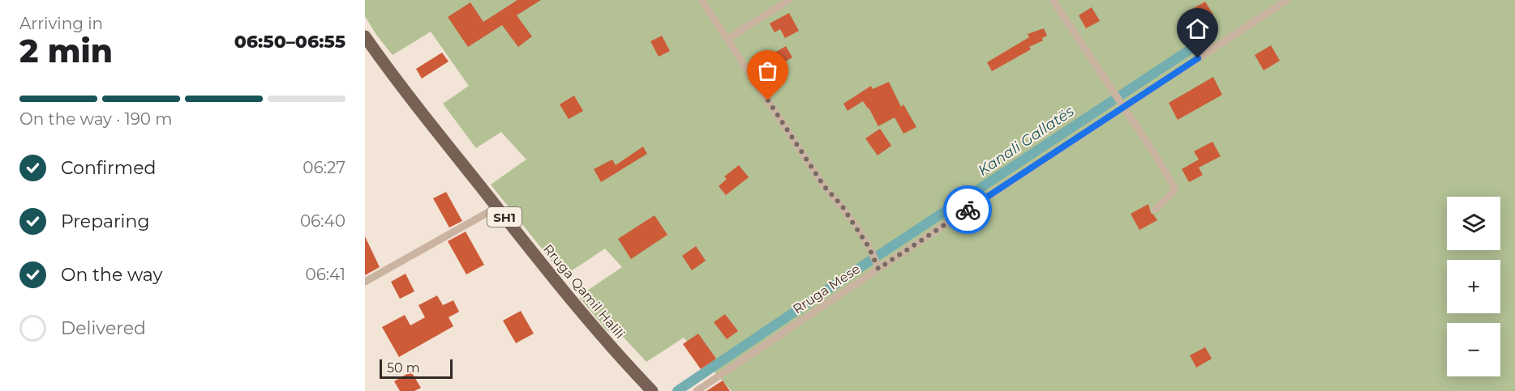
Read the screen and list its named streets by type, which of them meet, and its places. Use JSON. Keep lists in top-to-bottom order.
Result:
{
  "streets": {
    "main road": ["SH1", "Rruga Qamil Halili"],
    "street": ["Rruga Mese"]
  },
  "water": ["Kanali Gallatës"],
  "scale_bar": "50 m",
  "page": {
    "heading": ["2 min", "Arriving in", "06:50–06:55"],
    "bar": "On the way · 190 m",
    "list": [
      ["Confirmed", "06:27"],
      ["Preparing", "06:40"],
      ["On the way", "06:41"],
      "Delivered"
    ],
    "map_buttons": ["+", "−"],
    "scale": "50 m"
  }
}
